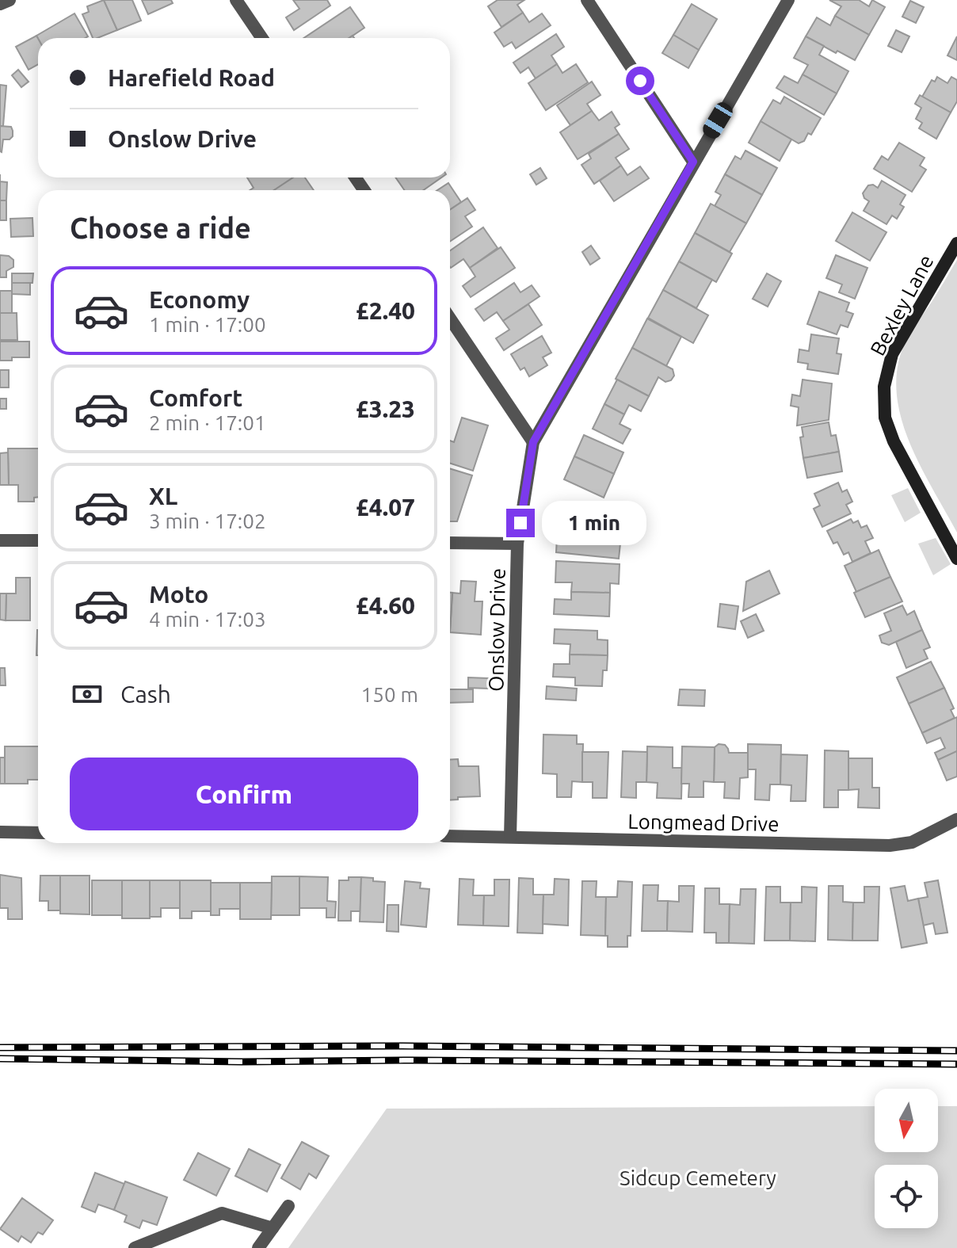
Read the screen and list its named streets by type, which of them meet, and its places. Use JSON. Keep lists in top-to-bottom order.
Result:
{
  "streets": {
    "street": ["Bexley Lane", "Onslow Drive", "Longmead Drive"]
  },
  "crossings": [
    ["Onslow Drive", "Longmead Drive"]
  ],
  "parks": ["Sidcup Cemetery"],
  "north": "bottom",
  "page": {
    "banner": ["Harefield Road", "Onslow Drive"],
    "heading": "Choose a ride",
    "list": [
      {
        "name": "Economy",
        "note": "1 min · 17:00",
        "value": "£2.40"
      },
      {
        "name": "Comfort",
        "note": "2 min · 17:01",
        "value": "£3.23"
      },
      {
        "name": "XL",
        "note": "3 min · 17:02",
        "value": "£4.07"
      },
      {
        "name": "Moto",
        "note": "4 min · 17:03",
        "value": "£4.60"
      }
    ],
    "bubble": "1 min",
    "pay": ["Cash", "150 m"],
    "buttons": "Confirm"
  }
}
